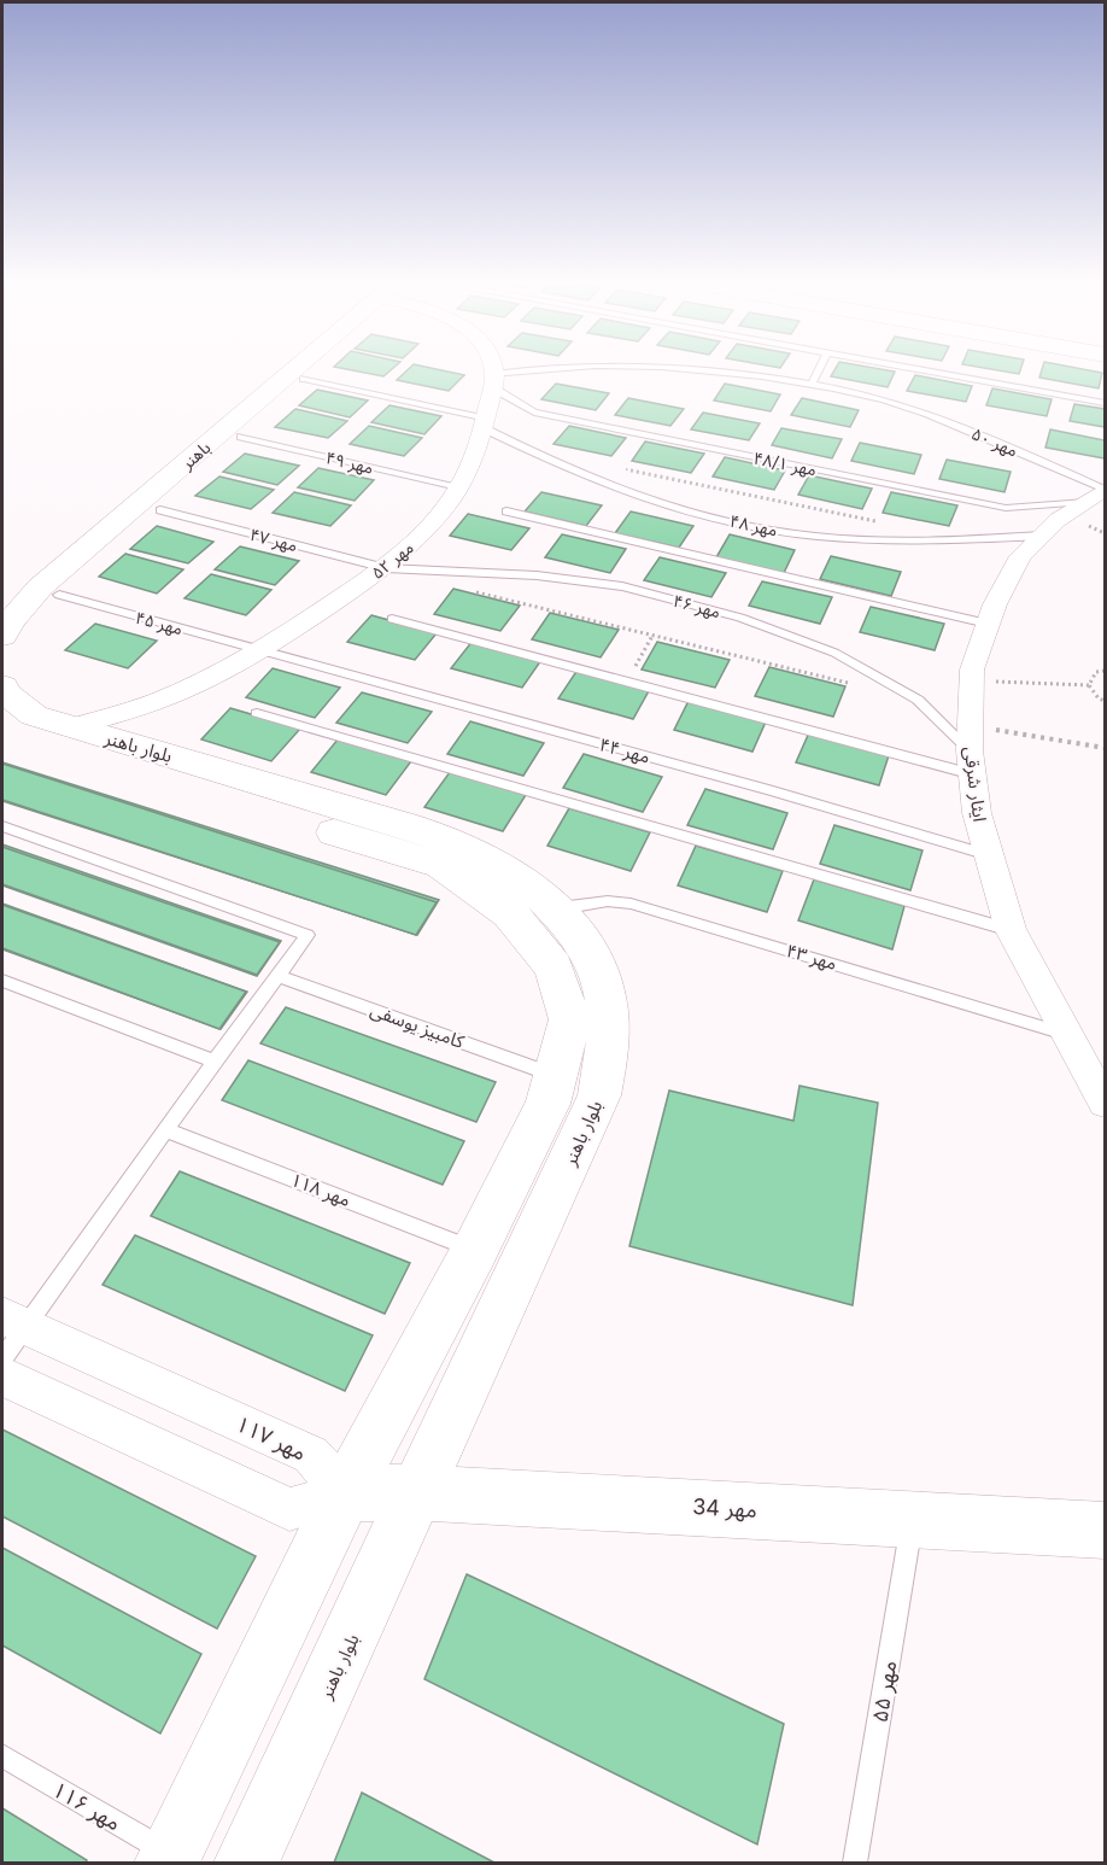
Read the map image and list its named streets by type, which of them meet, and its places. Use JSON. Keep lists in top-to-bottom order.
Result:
{
  "streets": {
    "main road": ["باهنر", "بلوار باهنر", "مهر 34"],
    "street": ["مهر ۵۲", "ایثار شرقی", "مهر ۱۱۷"],
    "lane": [
      "مهر ۵۰",
      "مهر ۴۹",
      "مهر ۴۸/۱",
      "مهر ۴۸",
      "مهر ۴۷",
      "مهر ۴۶",
      "مهر ۴۵",
      "مهر ۴۴",
      "مهر ۴۳",
      "کامبیز یوسفی",
      "مهر ۱۱۸",
      "مهر ۵۵",
      "مهر ۱۱۶"
    ]
  },
  "crossings": [
    ["مهر ۵۰", "مهر ۴۸/۱"],
    ["مهر ۵۰", "مهر ۵۲"],
    ["مهر ۵۰", "ایثار شرقی"],
    ["مهر ۴۹", "مهر ۵۲"],
    ["مهر ۴۸/۱", "مهر ۵۲"],
    ["مهر ۴۸/۱", "ایثار شرقی"],
    ["مهر ۴۸", "مهر ۵۲"],
    ["مهر ۴۸", "ایثار شرقی"],
    ["مهر ۴۷", "مهر ۵۲"],
    ["مهر ۴۷", "مهر ۴۶"],
    ["مهر ۵۲", "مهر ۴۶"],
    ["مهر ۵۲", "مهر ۴۵"],
    ["مهر ۵۲", "بلوار باهنر"],
    ["مهر ۵۲", "مهر ۴۴"],
    ["مهر ۴۶", "ایثار شرقی"],
    ["مهر ۴۵", "مهر ۴۴"],
    ["بلوار باهنر", "مهر ۴۳"],
    ["بلوار باهنر", "کامبیز یوسفی"],
    ["بلوار باهنر", "مهر ۱۱۸"],
    ["بلوار باهنر", "مهر ۱۱۷"],
    ["بلوار باهنر", "مهر 34"],
    ["بلوار باهنر", "مهر ۱۱۶"],
    ["مهر ۴۴", "ایثار شرقی"],
    ["ایثار شرقی", "مهر ۴۳"],
    ["مهر ۱۱۷", "مهر 34"],
    ["مهر 34", "مهر ۵۵"]
  ]
}
